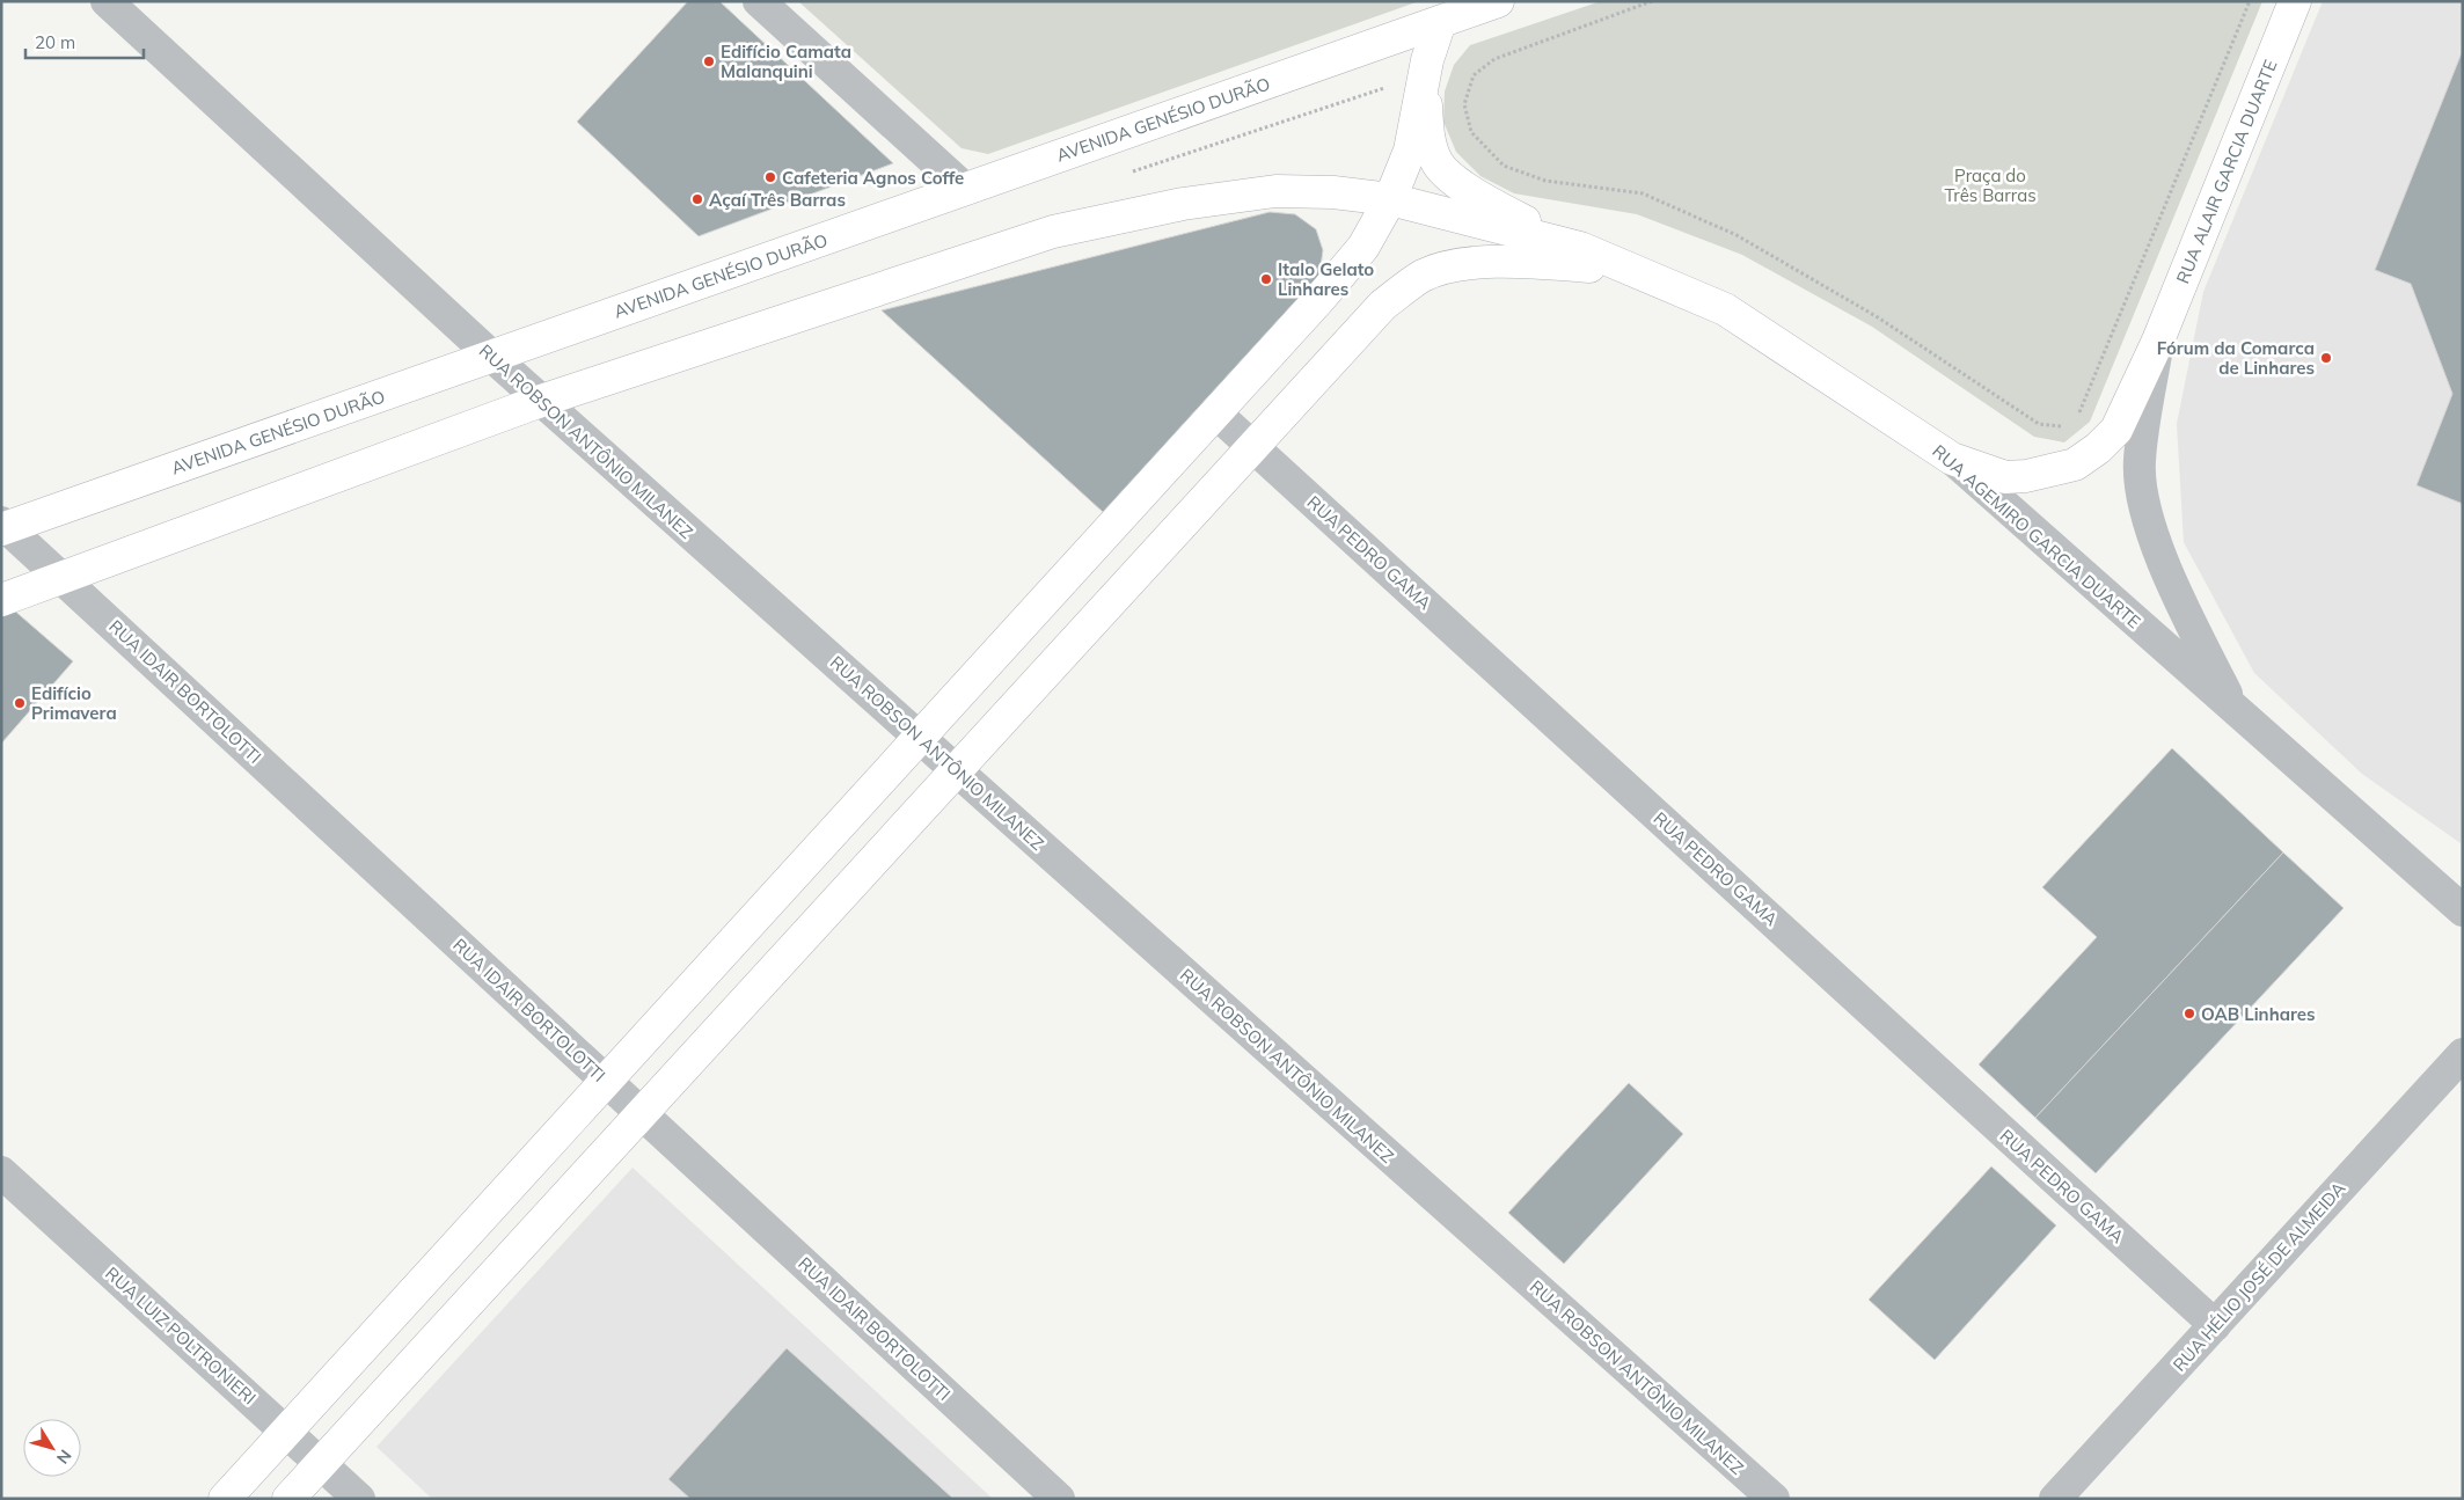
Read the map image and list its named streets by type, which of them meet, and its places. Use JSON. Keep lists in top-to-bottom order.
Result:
{
  "streets": {
    "main road": ["AVENIDA GENÉSIO DURÃO", "RUA ALAIR GARCIA DUARTE", "RUA AGEMIRO GARCIA DUARTE"],
    "street": [
      "RUA ROBSON ANTÔNIO MILANEZ",
      "RUA PEDRO GAMA",
      "RUA IDAIR BORTOLOTTI",
      "RUA HÉLIO JOSÉ DE ALMEIDA",
      "RUA LUIZ POLTRONIERI"
    ]
  },
  "crossings": [
    ["AVENIDA GENÉSIO DURÃO", "RUA ROBSON ANTÔNIO MILANEZ"],
    ["AVENIDA GENÉSIO DURÃO", "RUA IDAIR BORTOLOTTI"],
    ["RUA ALAIR GARCIA DUARTE", "RUA AGEMIRO GARCIA DUARTE"],
    ["RUA ROBSON ANTÔNIO MILANEZ", "RUA AGEMIRO GARCIA DUARTE"],
    ["RUA AGEMIRO GARCIA DUARTE", "RUA IDAIR BORTOLOTTI"],
    ["RUA PEDRO GAMA", "RUA HÉLIO JOSÉ DE ALMEIDA"]
  ],
  "parks": ["Praça do Três Barras"],
  "places": [
    "Edifício Camata Malanquini",
    "Cafeteria Agnos Coffe",
    "Açaí Três Barras",
    "Italo Gelato Linhares",
    "Fórum da Comarca de Linhares",
    "Edifício Primavera",
    "OAB Linhares"
  ],
  "scale_bar": "20 m",
  "north": "bottom right"
}
